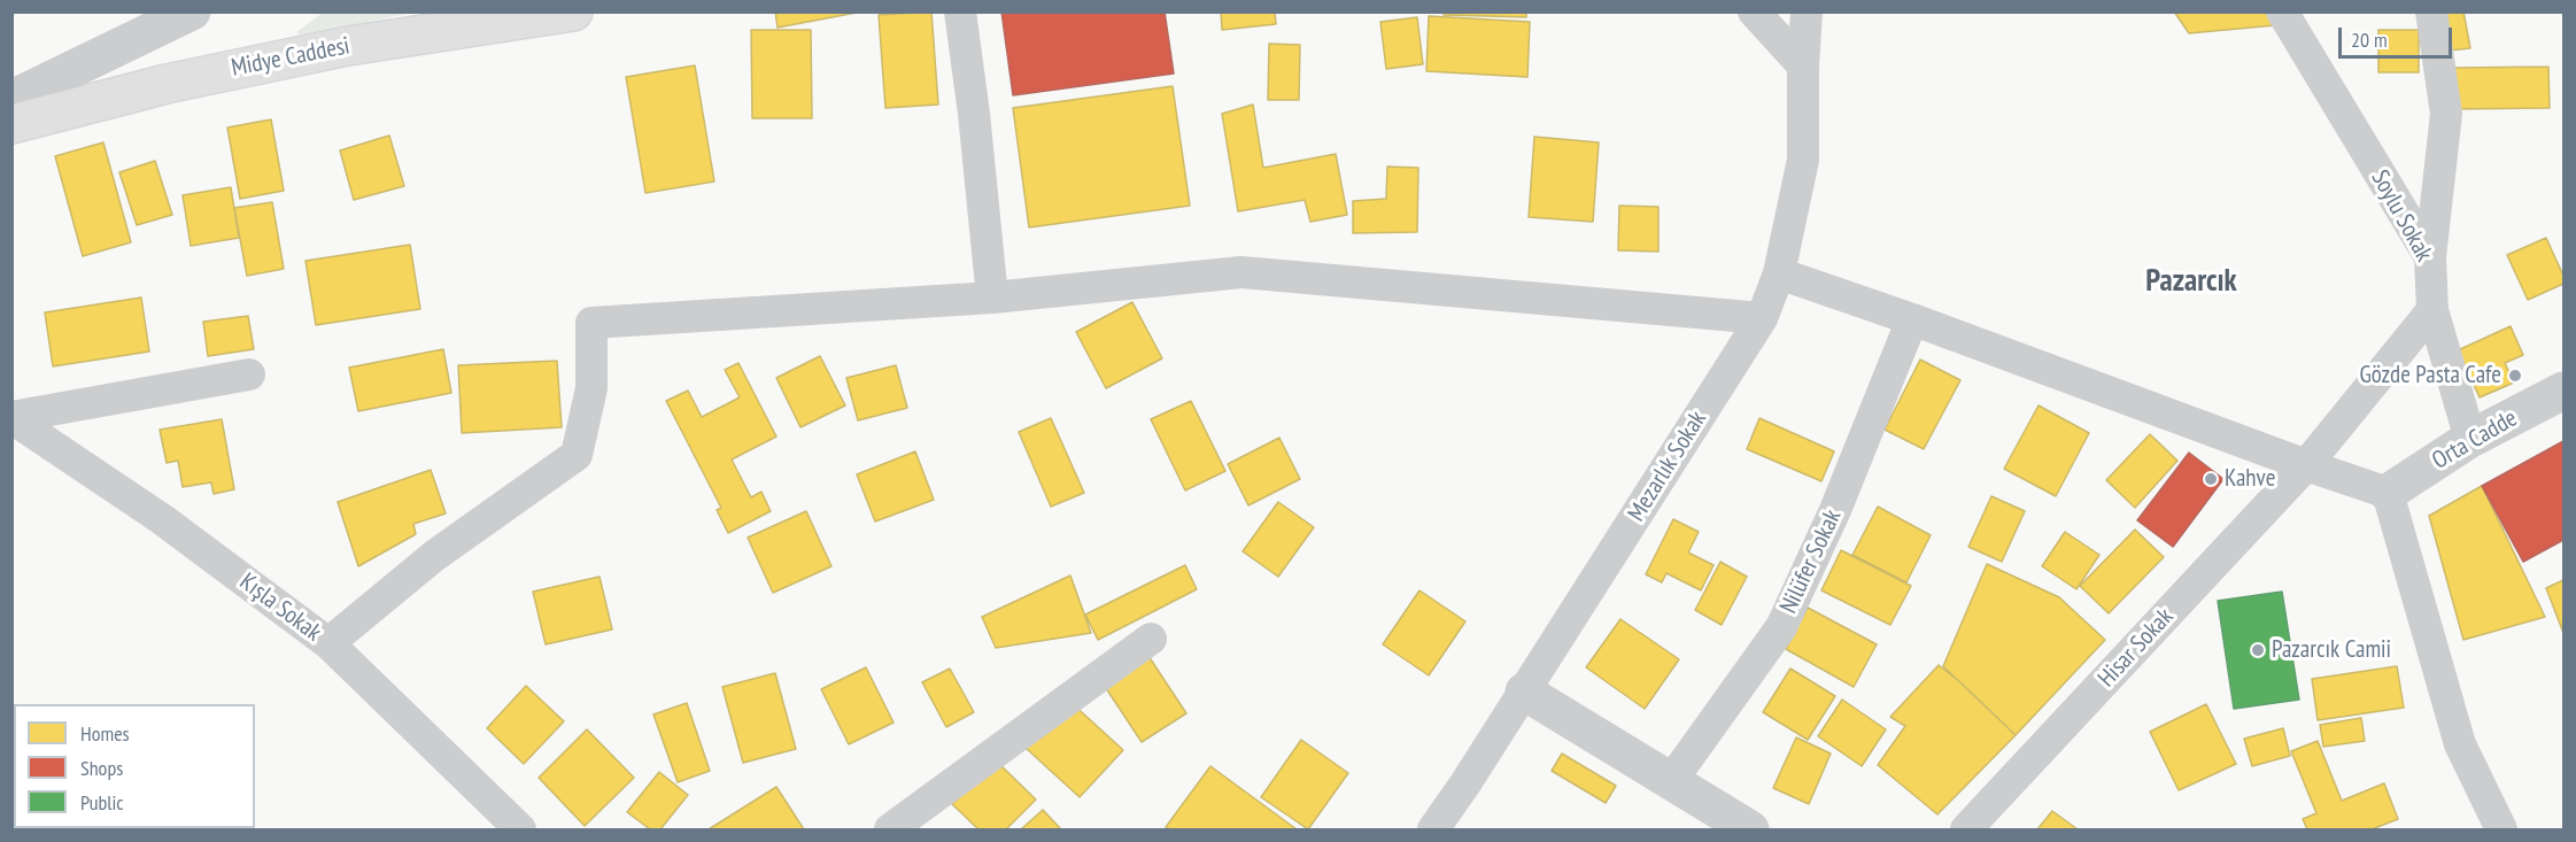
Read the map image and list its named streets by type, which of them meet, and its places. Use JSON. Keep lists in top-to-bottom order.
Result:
{
  "streets": {
    "main road": ["Midye Caddesi"],
    "street": [
      "Soylu Sokak",
      "Orta Cadde",
      "Mezarlık Sokak",
      "Nilüfer Sokak",
      "Kışla Sokak",
      "Hisar Sokak"
    ]
  },
  "crossings": [
    ["Soylu Sokak", "Orta Cadde"],
    ["Soylu Sokak", "Hisar Sokak"]
  ],
  "districts": ["Pazarcık"],
  "places": ["Gözde Pasta Cafe", "Kahve", "Pazarcık Camii"],
  "legend": ["Homes", "Shops", "Public"],
  "scale_bar": "20 m"
}
